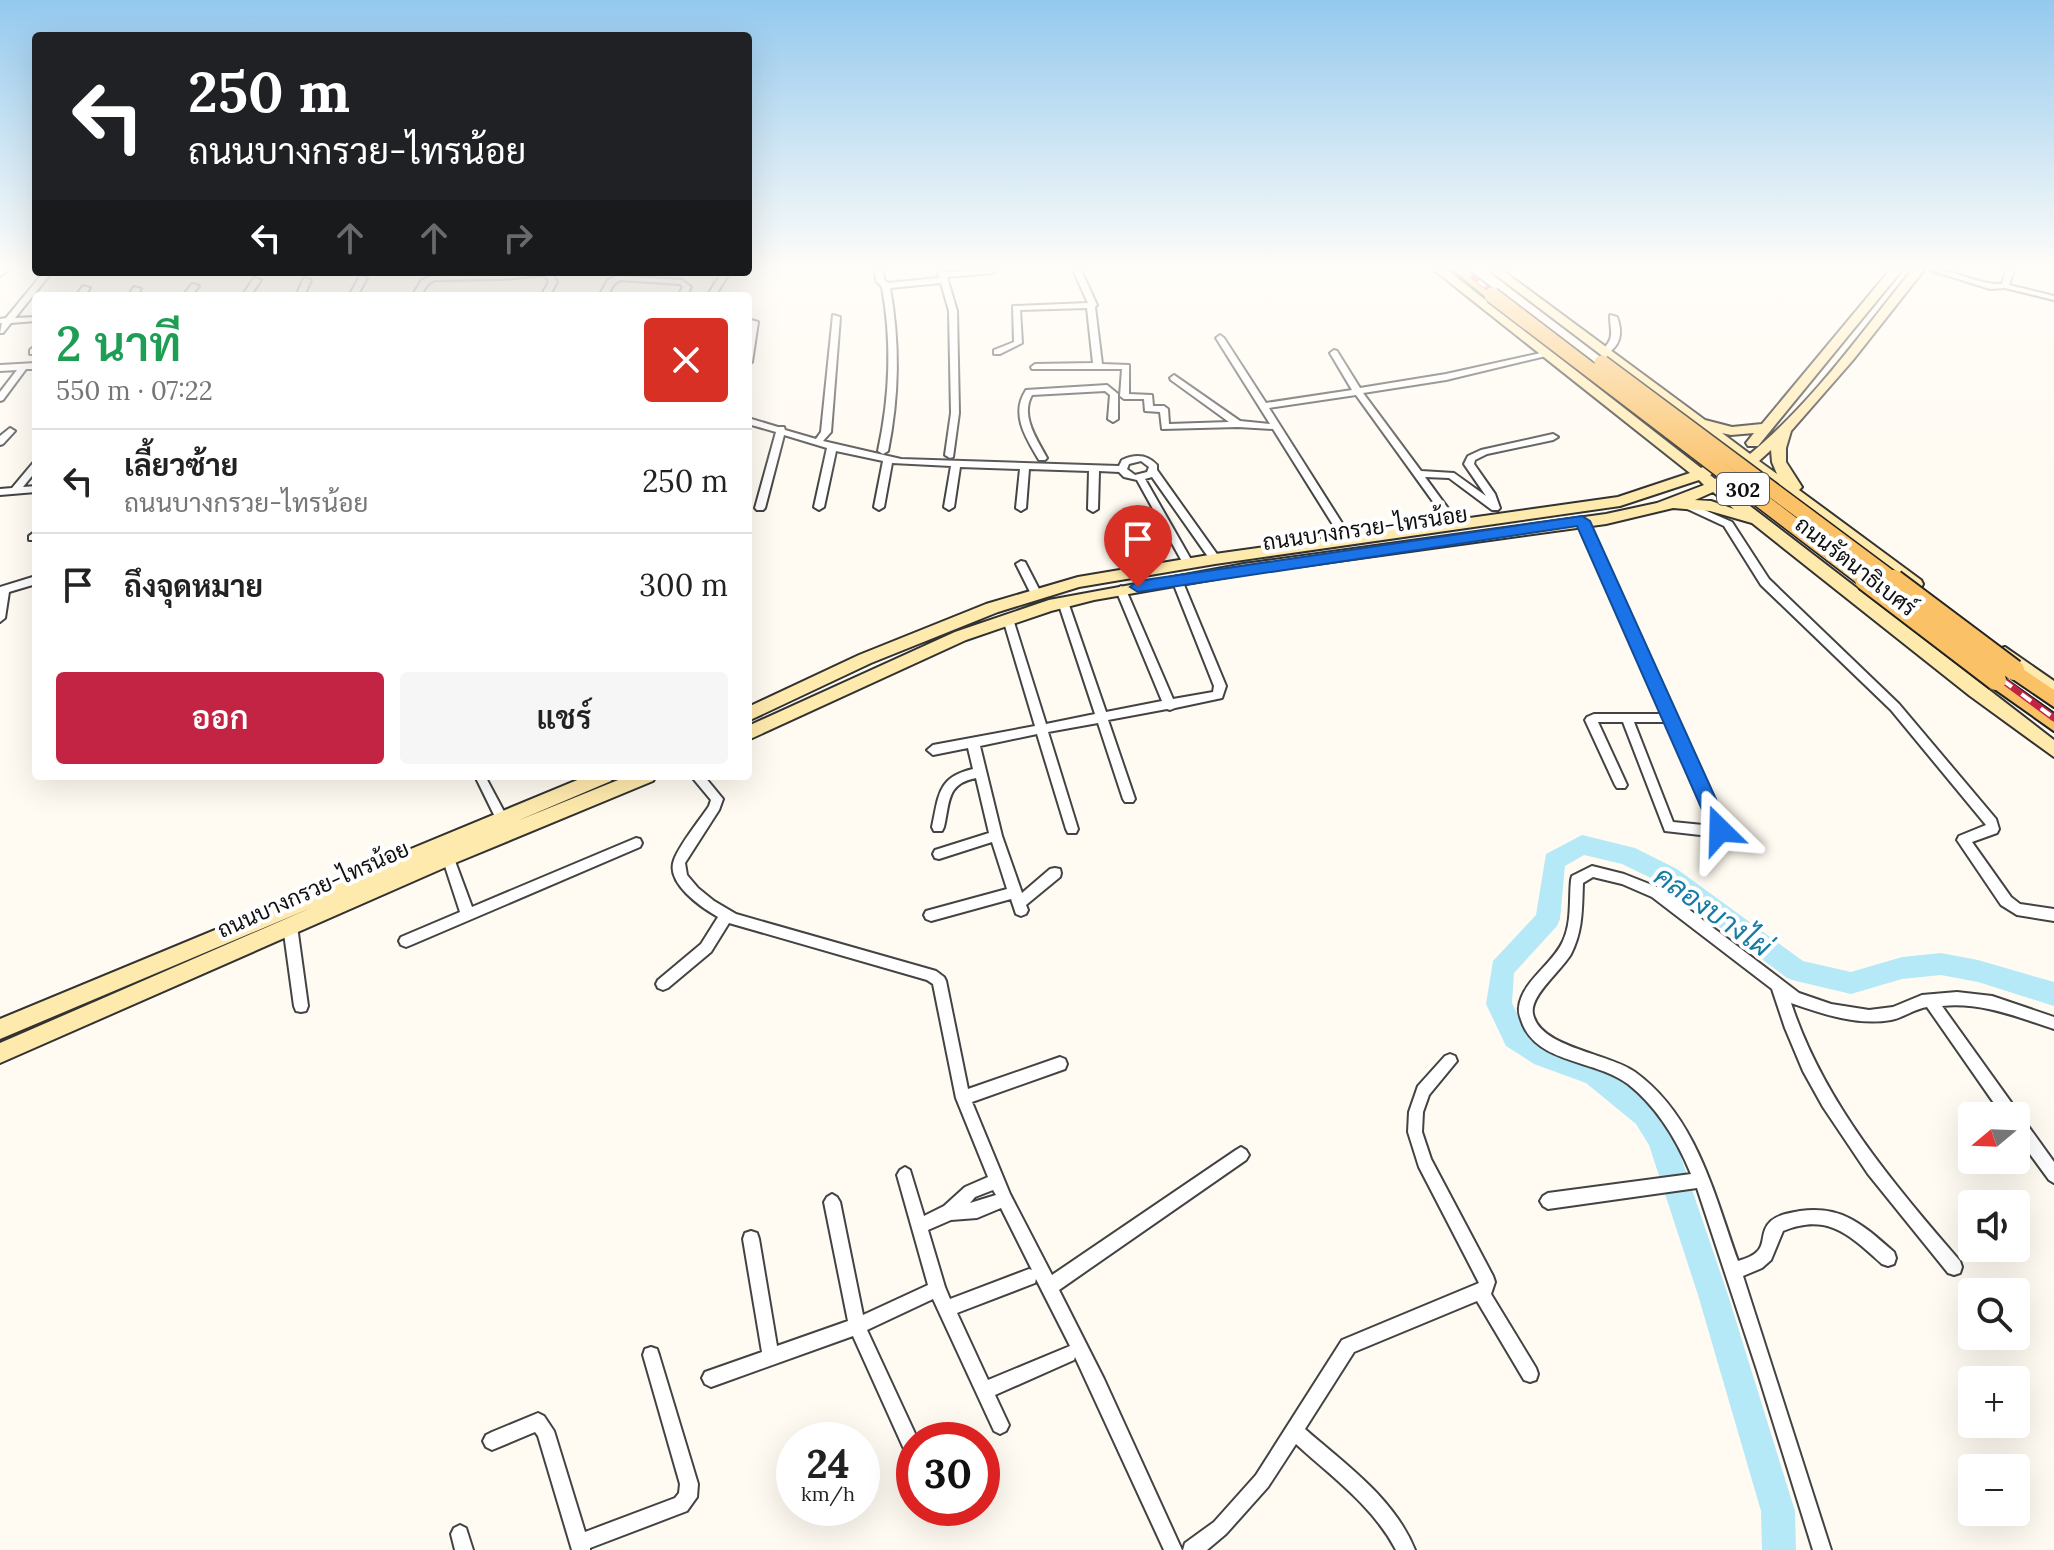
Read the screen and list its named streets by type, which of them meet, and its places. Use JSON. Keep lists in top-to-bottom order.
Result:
{
  "streets": {
    "main road": ["302", "ถนนบางกรวย-ไทรน้อย", "ถนนรัตนาธิเบศร์"]
  },
  "crossings": [
    ["ถนนบางกรวย-ไทรน้อย", "ถนนรัตนาธิเบศร์"]
  ],
  "water": ["คลองบางไผ่"],
  "north": "left",
  "page": {
    "turn": ["250 m", "ถนนบางกรวย-ไทรน้อย"],
    "heading": ["2 นาที", "550 m · 07:22"],
    "list": [
      {
        "name": "เลี้ยวซ้าย",
        "note": "ถนนบางกรวย-ไทรน้อย",
        "value": "250 m"
      },
      {
        "name": "ถึงจุดหมาย",
        "value": "300 m"
      }
    ],
    "buttons": ["ออก", "แชร์"],
    "map_buttons": ["+", "−"],
    "speed": "24 km/h",
    "limit": "30"
  }
}
